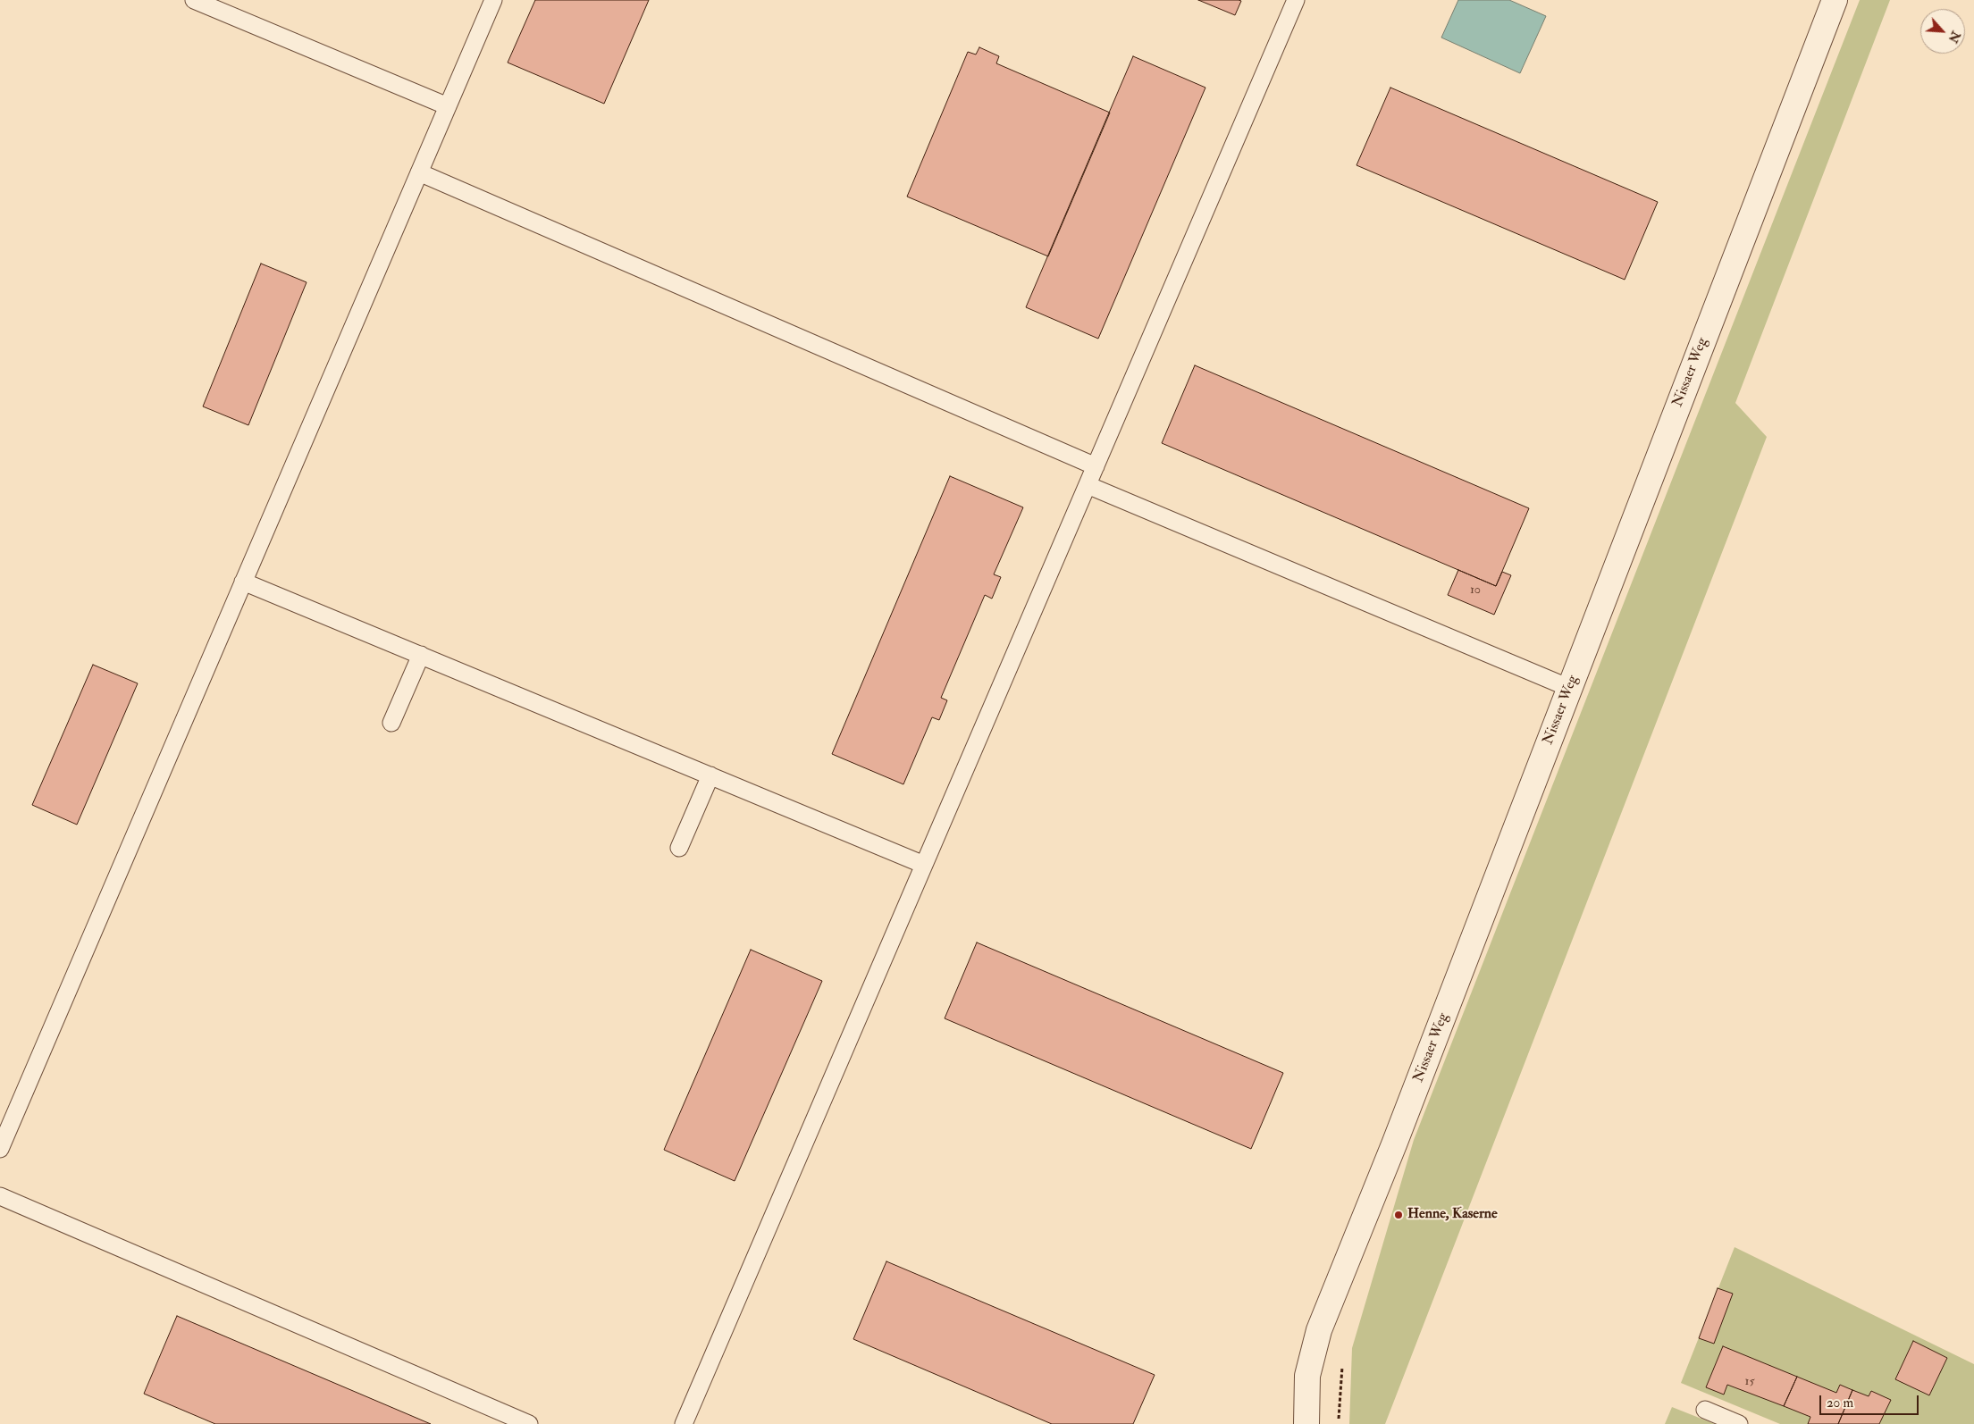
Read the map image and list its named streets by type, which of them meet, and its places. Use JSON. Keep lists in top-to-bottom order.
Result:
{
  "streets": {
    "street": ["Nissaer Weg"]
  },
  "places": ["Henne, Kaserne"],
  "house_numbers": ["10", "15"],
  "scale_bar": "20 m",
  "north": "bottom right"
}
